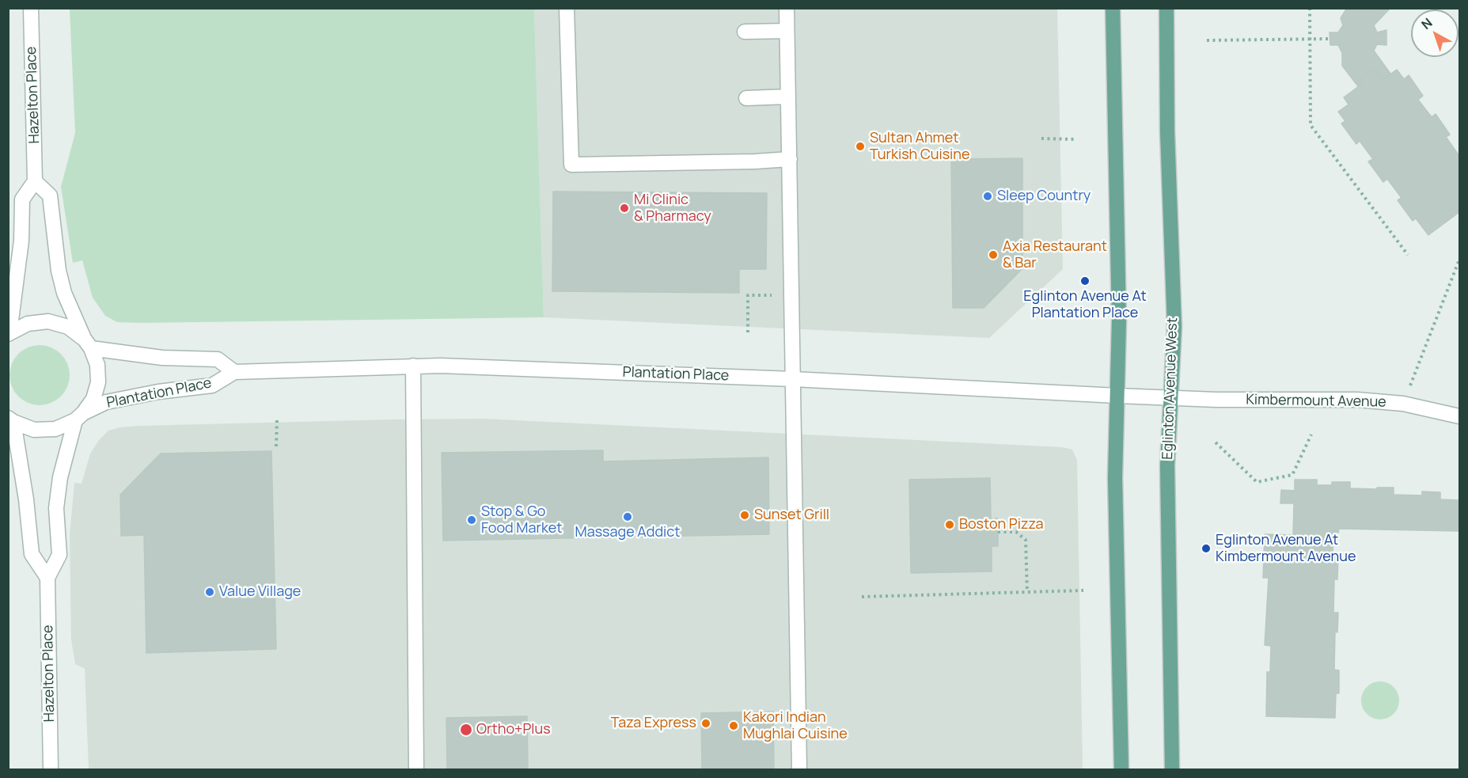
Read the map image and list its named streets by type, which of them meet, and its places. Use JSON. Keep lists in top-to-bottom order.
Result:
{
  "streets": {
    "main road": ["Eglinton Avenue West"],
    "street": ["Hazelton Place", "Plantation Place", "Kimbermount Avenue"]
  },
  "crossings": [
    ["Hazelton Place", "Plantation Place"],
    ["Plantation Place", "Kimbermount Avenue"],
    ["Eglinton Avenue West", "Kimbermount Avenue"]
  ],
  "places": [
    "Sultan Ahmet Turkish Cuisine",
    "Sleep Country",
    "Mi Clinic & Pharmacy",
    "Axia Restaurant & Bar",
    "Eglinton Avenue At Plantation Place",
    "Sunset Grill",
    "Massage Addict",
    "Stop & Go Food Market",
    "Boston Pizza",
    "Eglinton Avenue At Kimbermount Avenue",
    "Value Village",
    "Taza Express",
    "Kakori Indian Mughlai Cuisine",
    "Ortho+Plus"
  ],
  "north": "top left"
}
